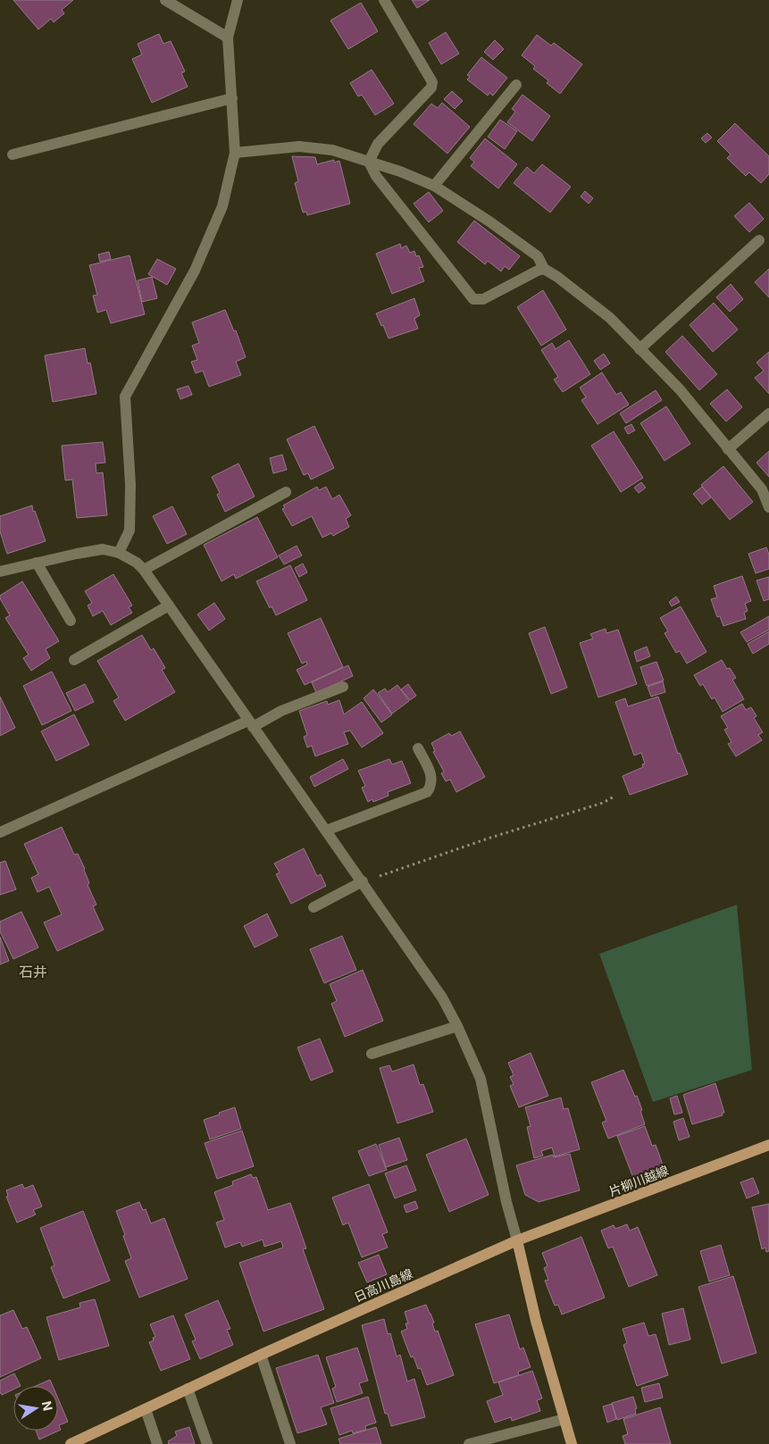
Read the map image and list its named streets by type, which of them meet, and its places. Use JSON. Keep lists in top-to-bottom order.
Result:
{
  "streets": {
    "main road": ["片柳川越線", "日高川島線"]
  },
  "crossings": [
    ["片柳川越線", "日高川島線"]
  ],
  "districts": ["石井"],
  "north": "right"
}
